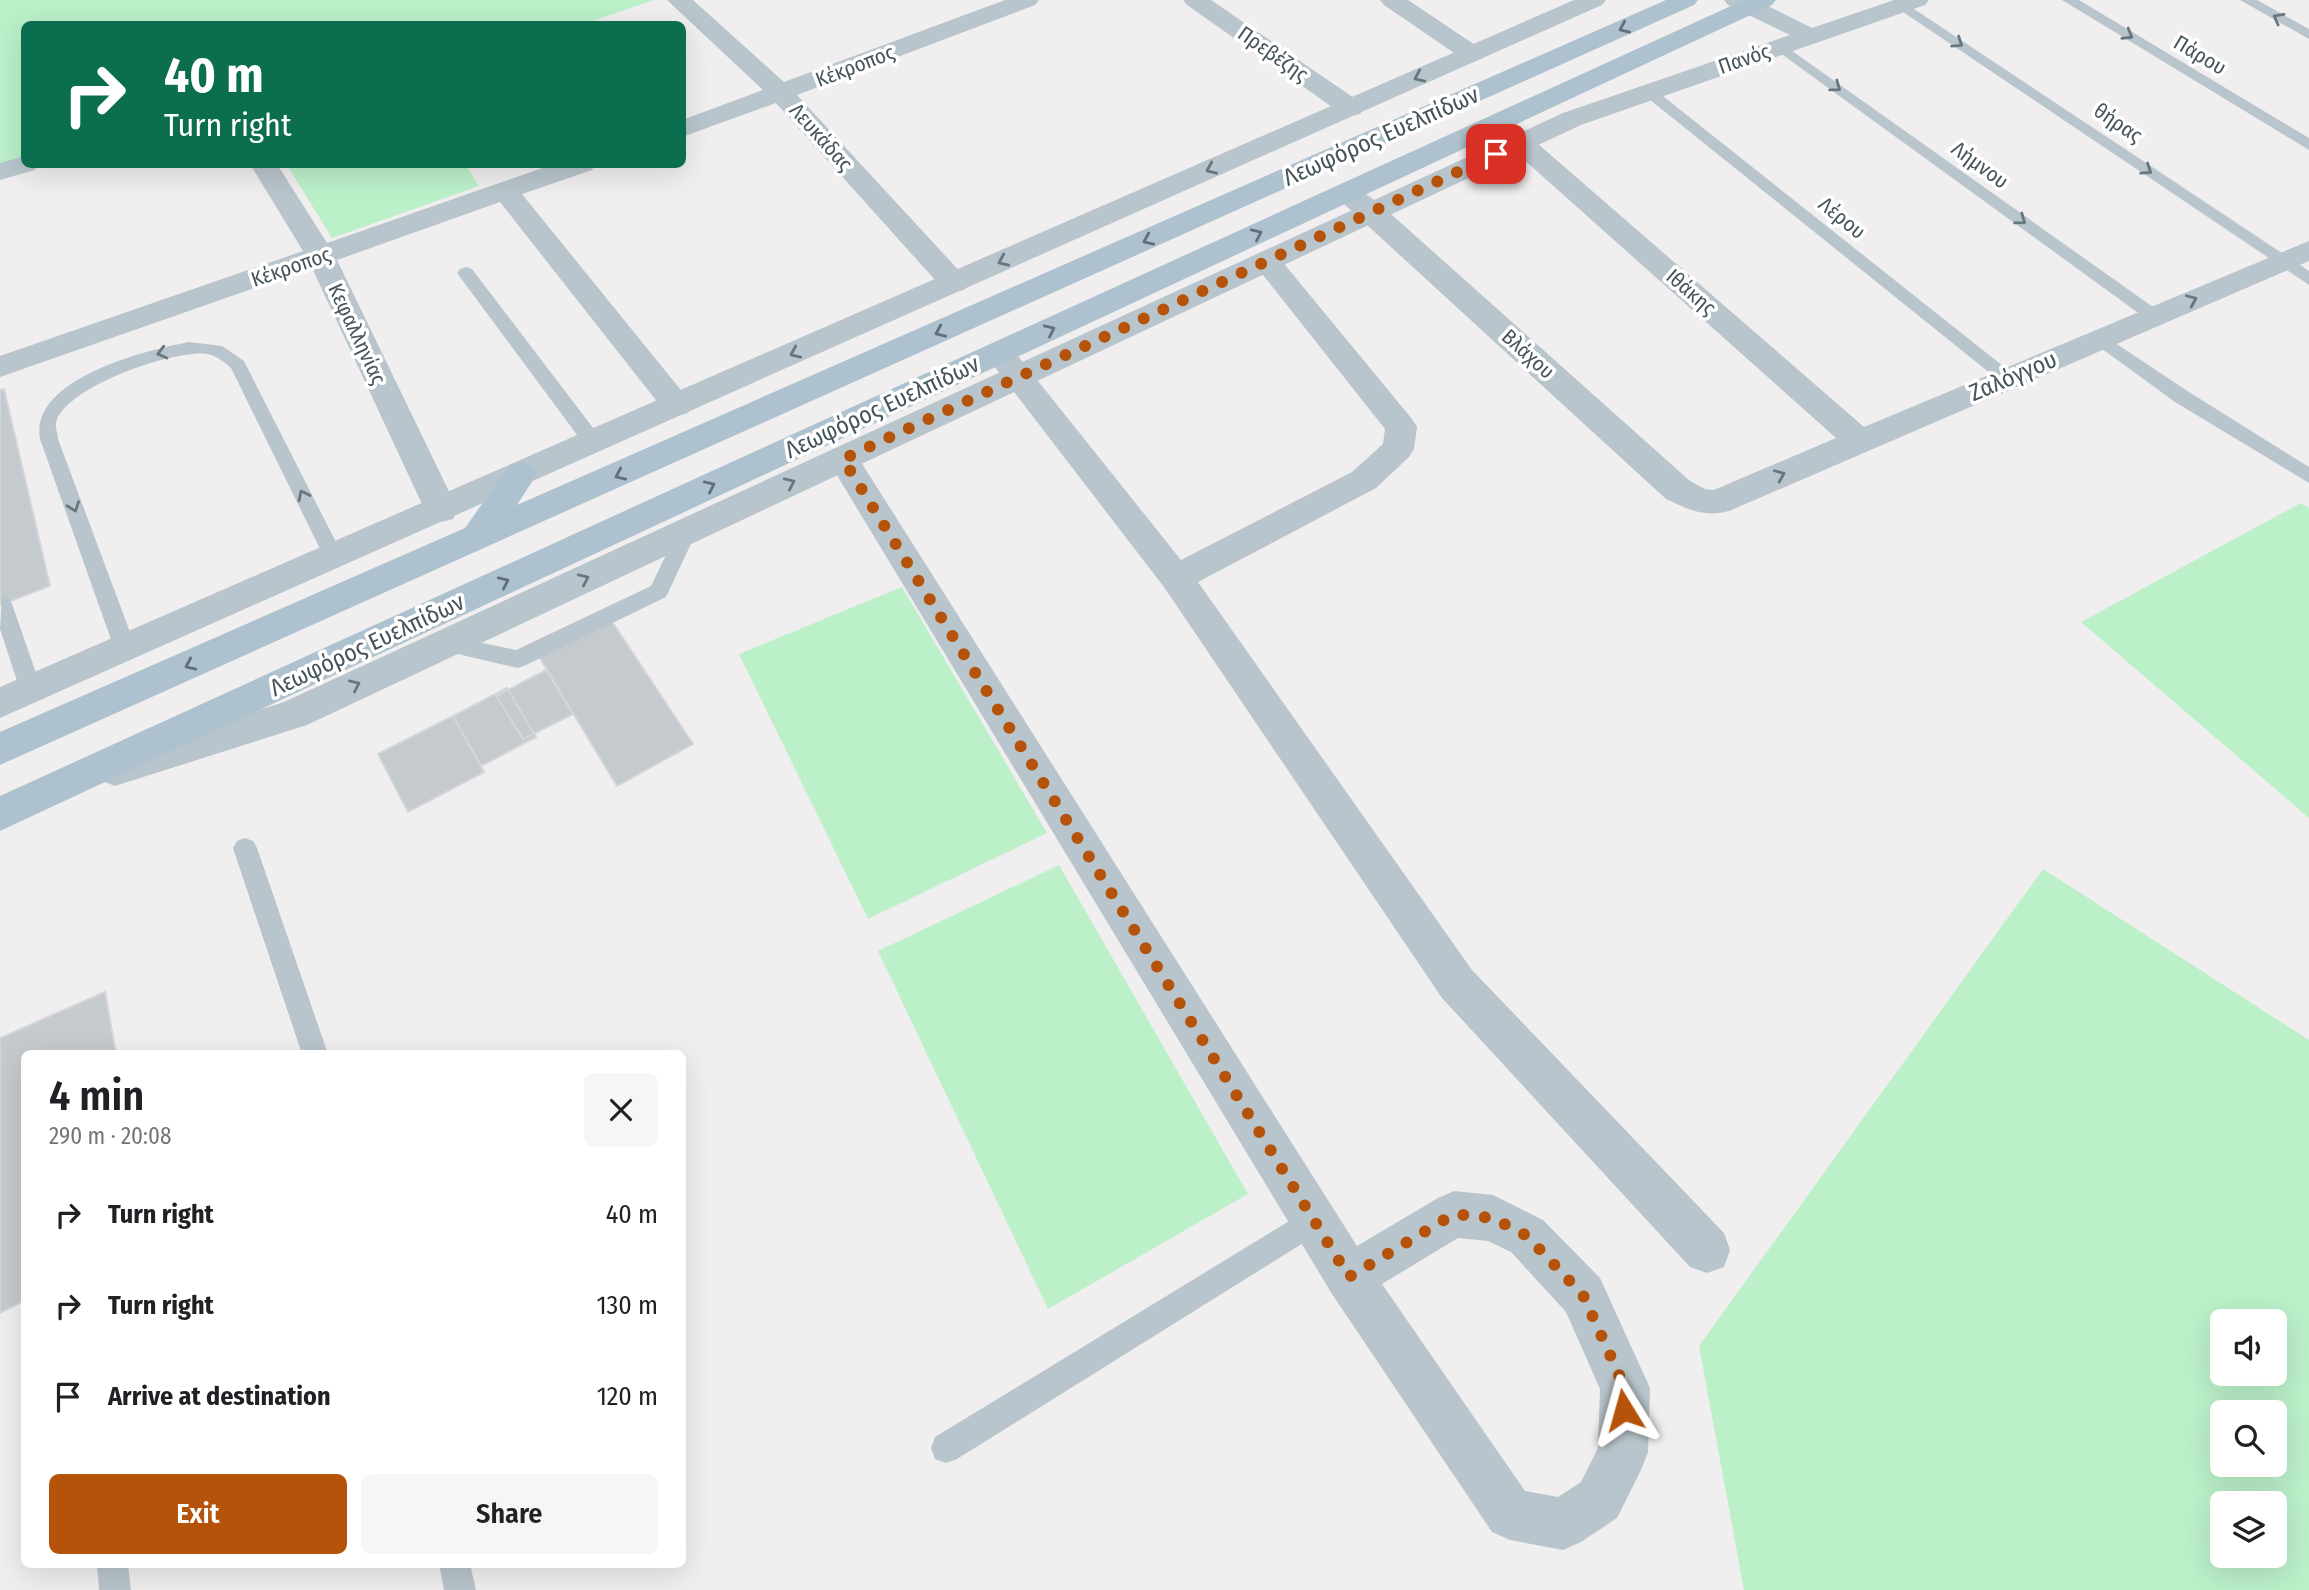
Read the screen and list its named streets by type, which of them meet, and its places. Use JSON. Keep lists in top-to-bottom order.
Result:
{
  "streets": {
    "main road": ["Λεωφόρος Ευελπίδων"],
    "street": [
      "Πρεβέζης",
      "Πανός",
      "Κέκροπος",
      "Λευκάδας",
      "Ιθάκης",
      "Κεφαλληνίας",
      "Βλάχου",
      "Ζαλόγγου"
    ],
    "lane": [
      "Πάρου",
      "θήρας",
      "Λήμνου",
      "Λέρου"
    ]
  },
  "crossings": [
    ["Πανός", "θήρας"],
    ["Πανός", "Λεωφόρος Ευελπίδων"],
    ["Πανός", "Λήμνου"],
    ["Πανός", "Λέρου"],
    ["Πανός", "Ιθάκης"],
    ["Πανός", "Βλάχου"],
    ["Κέκροπος", "Λευκάδας"],
    ["Κέκροπος", "Κεφαλληνίας"],
    ["θήρας", "Ζαλόγγου"],
    ["Λεωφόρος Ευελπίδων", "Βλάχου"],
    ["Λήμνου", "Ζαλόγγου"],
    ["Λέρου", "Ζαλόγγου"],
    ["Ιθάκης", "Ζαλόγγου"],
    ["Βλάχου", "Ζαλόγγου"]
  ],
  "one_way": ["Πάρου", "Λήμνου", "Ζαλόγγου"],
  "page": {
    "turn": ["40 m", "Turn right"],
    "heading": ["4 min", "290 m · 20:08"],
    "list": [
      {
        "name": "Turn right",
        "value": "40 m"
      },
      {
        "name": "Turn right",
        "value": "130 m"
      },
      {
        "name": "Arrive at destination",
        "value": "120 m"
      }
    ],
    "buttons": ["Exit", "Share"]
  }
}
